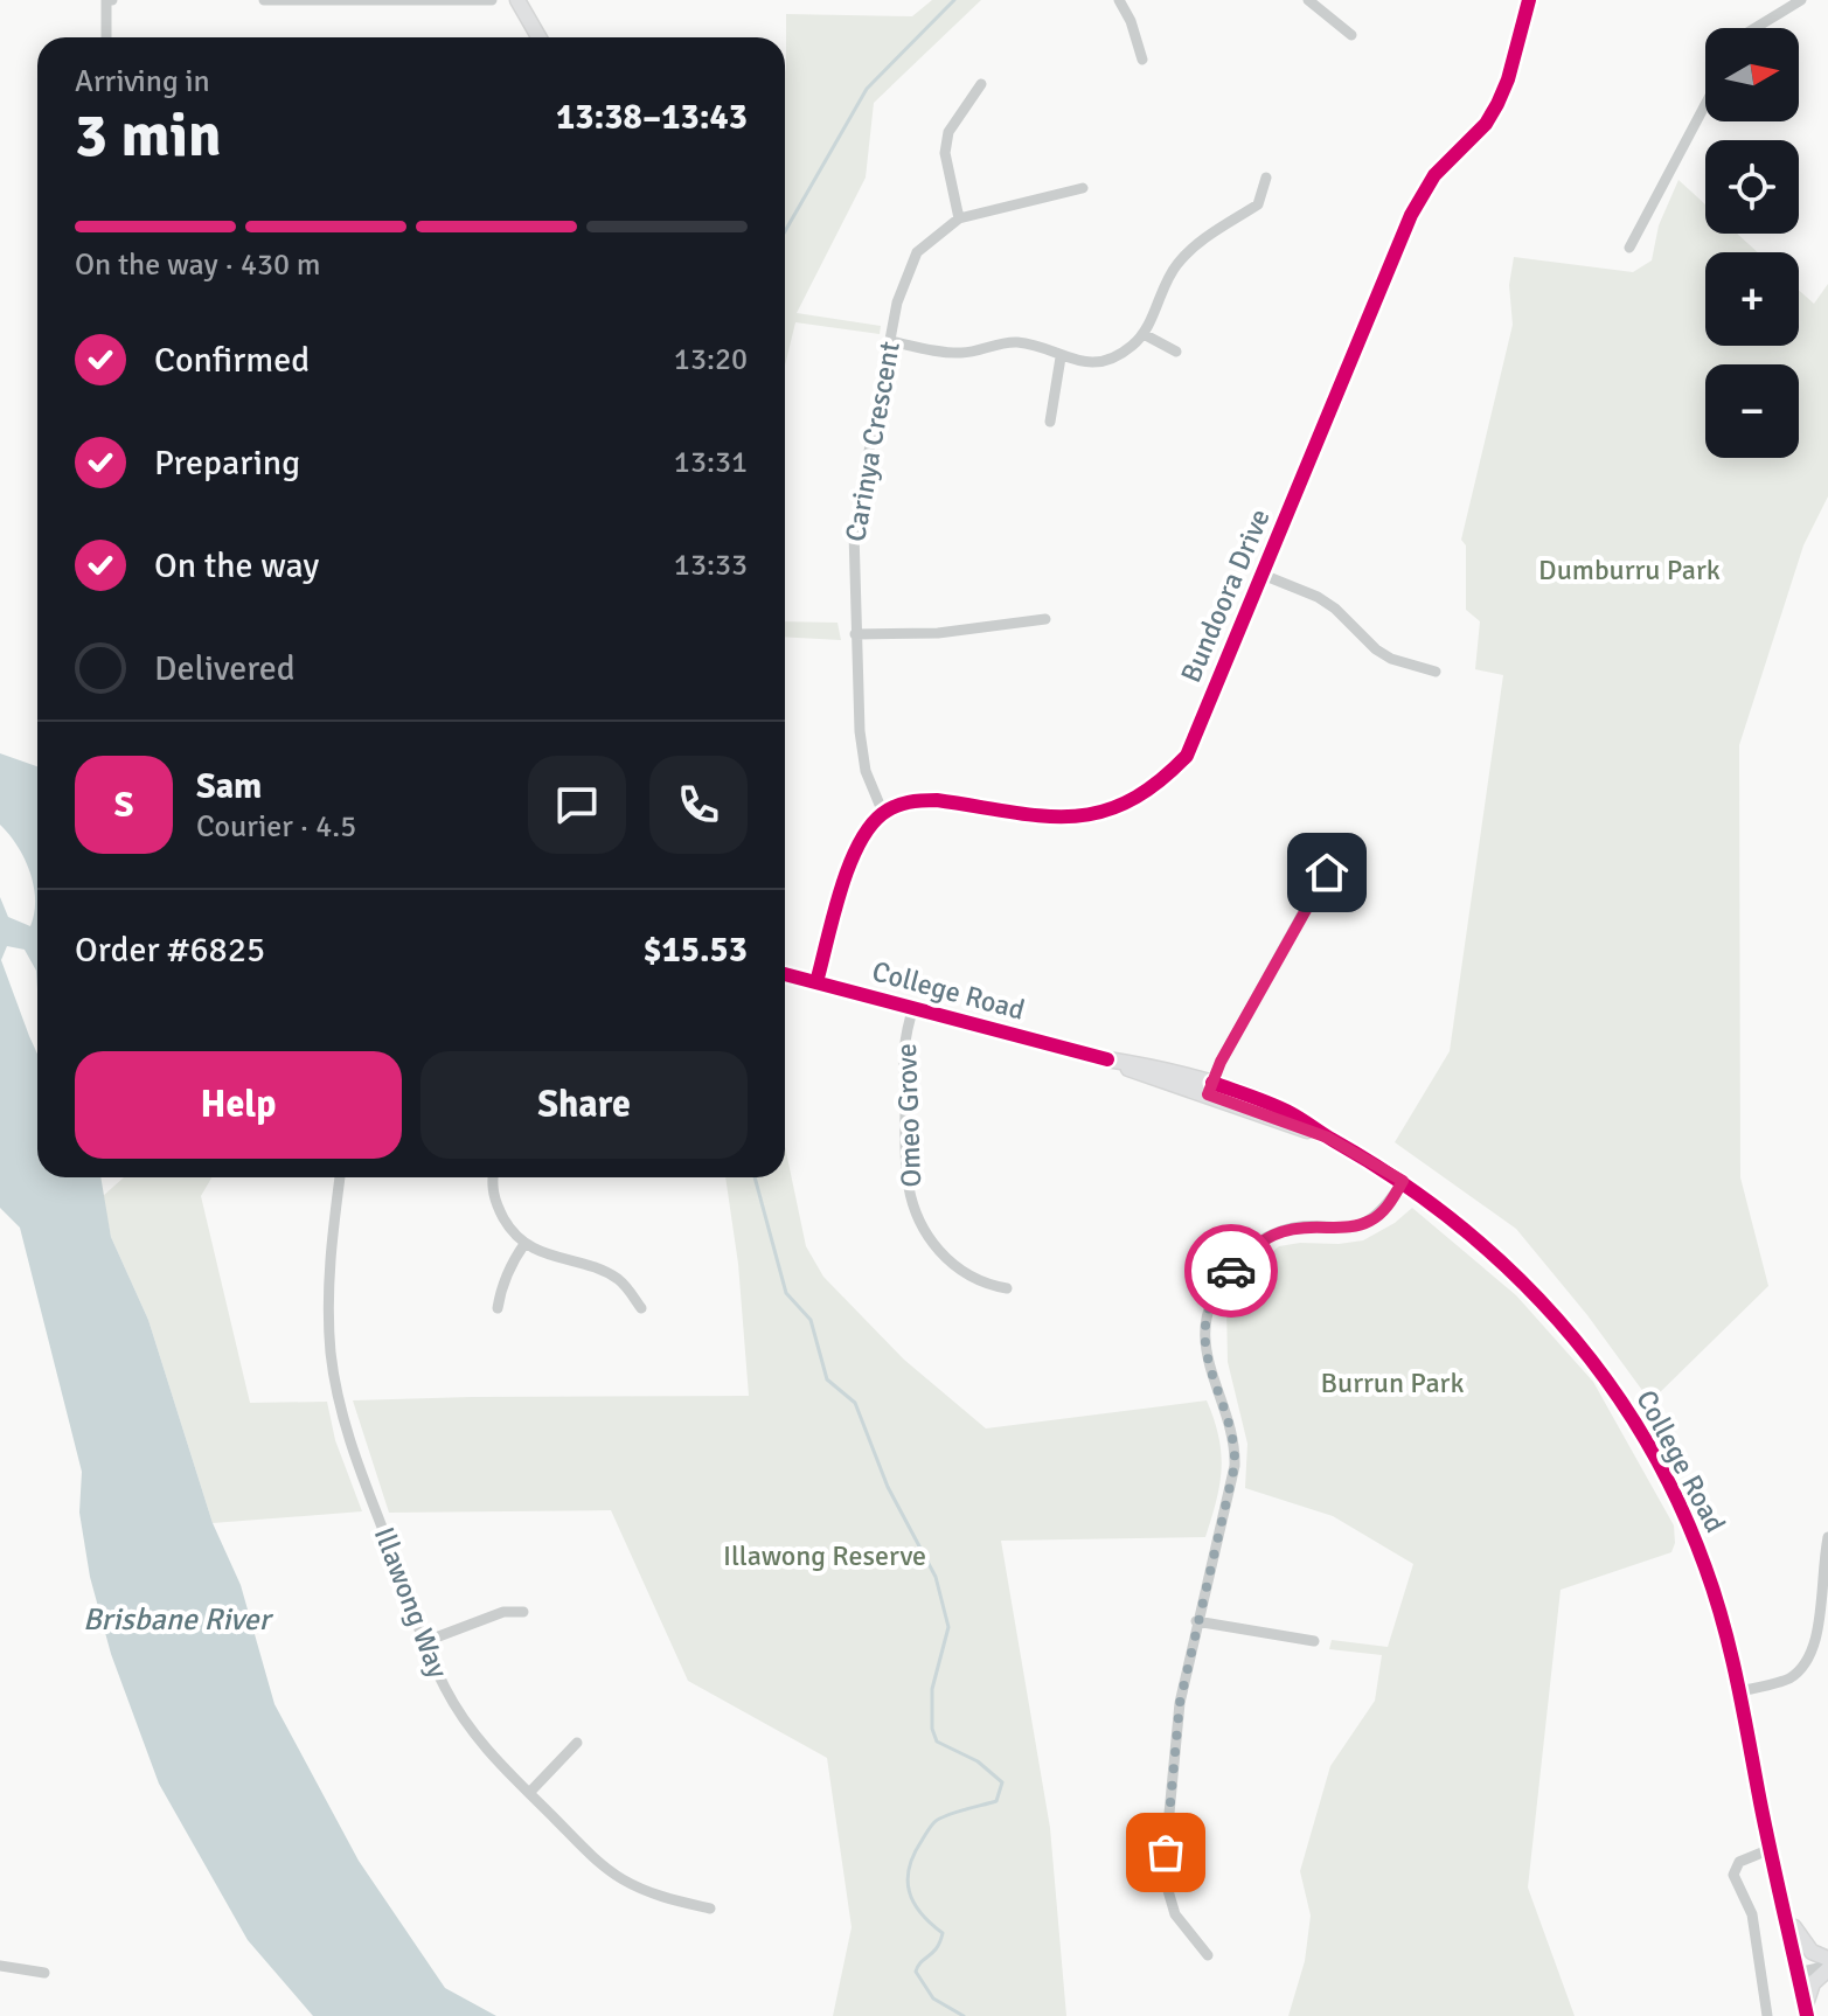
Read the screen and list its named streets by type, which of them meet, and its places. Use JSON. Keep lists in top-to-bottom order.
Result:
{
  "streets": {
    "main road": ["College Road"],
    "street": [
      "Carinya Crescent",
      "Bundoora Drive",
      "Omeo Grove",
      "Illawong Way"
    ]
  },
  "crossings": [
    ["Carinya Crescent", "Bundoora Drive"],
    ["College Road", "Omeo Grove"]
  ],
  "water": ["Brisbane River"],
  "parks": ["Dumburru Park", "Burrun Park", "Illawong Reserve"],
  "north": "right",
  "page": {
    "map_buttons": ["+", "−"],
    "heading": ["3 min", "Arriving in", "13:38–13:43"],
    "panel": [
      "Sam",
      "Courier · 4.5",
      "Order #6825",
      "$15.53"
    ],
    "bar": "On the way · 430 m",
    "list": [
      ["Confirmed", "13:20"],
      ["Preparing", "13:31"],
      ["On the way", "13:33"],
      "Delivered"
    ],
    "round": "S",
    "buttons": ["Help", "Share"]
  }
}
